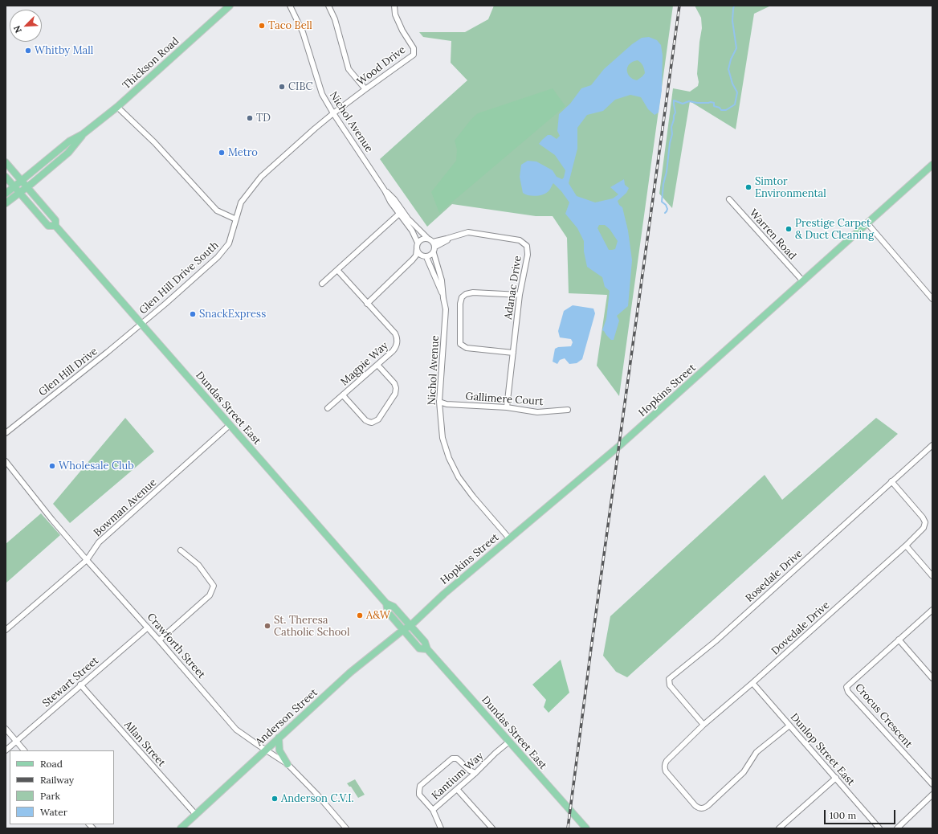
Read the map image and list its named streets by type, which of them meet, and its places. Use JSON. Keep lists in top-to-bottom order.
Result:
{
  "streets": {
    "main road": [
      "Thickson Road",
      "Hopkins Street",
      "Dundas Street East",
      "Anderson Street"
    ],
    "street": [
      "Wood Drive",
      "Nichol Avenue",
      "Warren Road",
      "Glen Hill Drive South",
      "Adanac Drive",
      "Magpie Way",
      "Glen Hill Drive",
      "Gallimere Court",
      "Bowman Avenue",
      "Rosedale Drive",
      "Dovedale Drive",
      "Crawforth Street",
      "Stewart Street",
      "Crocus Crescent",
      "Allan Street",
      "Dunlop Street East",
      "Kantium Way"
    ]
  },
  "crossings": [
    ["Thickson Road", "Dundas Street East"],
    ["Wood Drive", "Nichol Avenue"],
    ["Wood Drive", "Glen Hill Drive South"],
    ["Nichol Avenue", "Glen Hill Drive South"],
    ["Nichol Avenue", "Adanac Drive"],
    ["Nichol Avenue", "Hopkins Street"],
    ["Nichol Avenue", "Gallimere Court"],
    ["Warren Road", "Hopkins Street"],
    ["Glen Hill Drive South", "Glen Hill Drive"],
    ["Glen Hill Drive South", "Dundas Street East"],
    ["Adanac Drive", "Gallimere Court"],
    ["Glen Hill Drive", "Dundas Street East"],
    ["Hopkins Street", "Dundas Street East"],
    ["Hopkins Street", "Anderson Street"],
    ["Dundas Street East", "Bowman Avenue"],
    ["Dundas Street East", "Anderson Street"],
    ["Dundas Street East", "Kantium Way"],
    ["Bowman Avenue", "Crawforth Street"],
    ["Rosedale Drive", "Dovedale Drive"],
    ["Dovedale Drive", "Dunlop Street East"],
    ["Crawforth Street", "Stewart Street"],
    ["Crawforth Street", "Anderson Street"],
    ["Stewart Street", "Allan Street"],
    ["Anderson Street", "Allan Street"]
  ],
  "places": [
    "Taco Bell",
    "Whitby Mall",
    "CIBC",
    "TD",
    "Metro",
    "Simtor Environmental",
    "Prestige Carpet & Duct Cleaning",
    "SnackExpress",
    "Wholesale Club",
    "A&W",
    "St. Theresa Catholic School",
    "Anderson C.V.I."
  ],
  "legend": [
    "Road",
    "Railway",
    "Park",
    "Water"
  ],
  "scale_bar": "100 m",
  "north": "bottom left"
}
